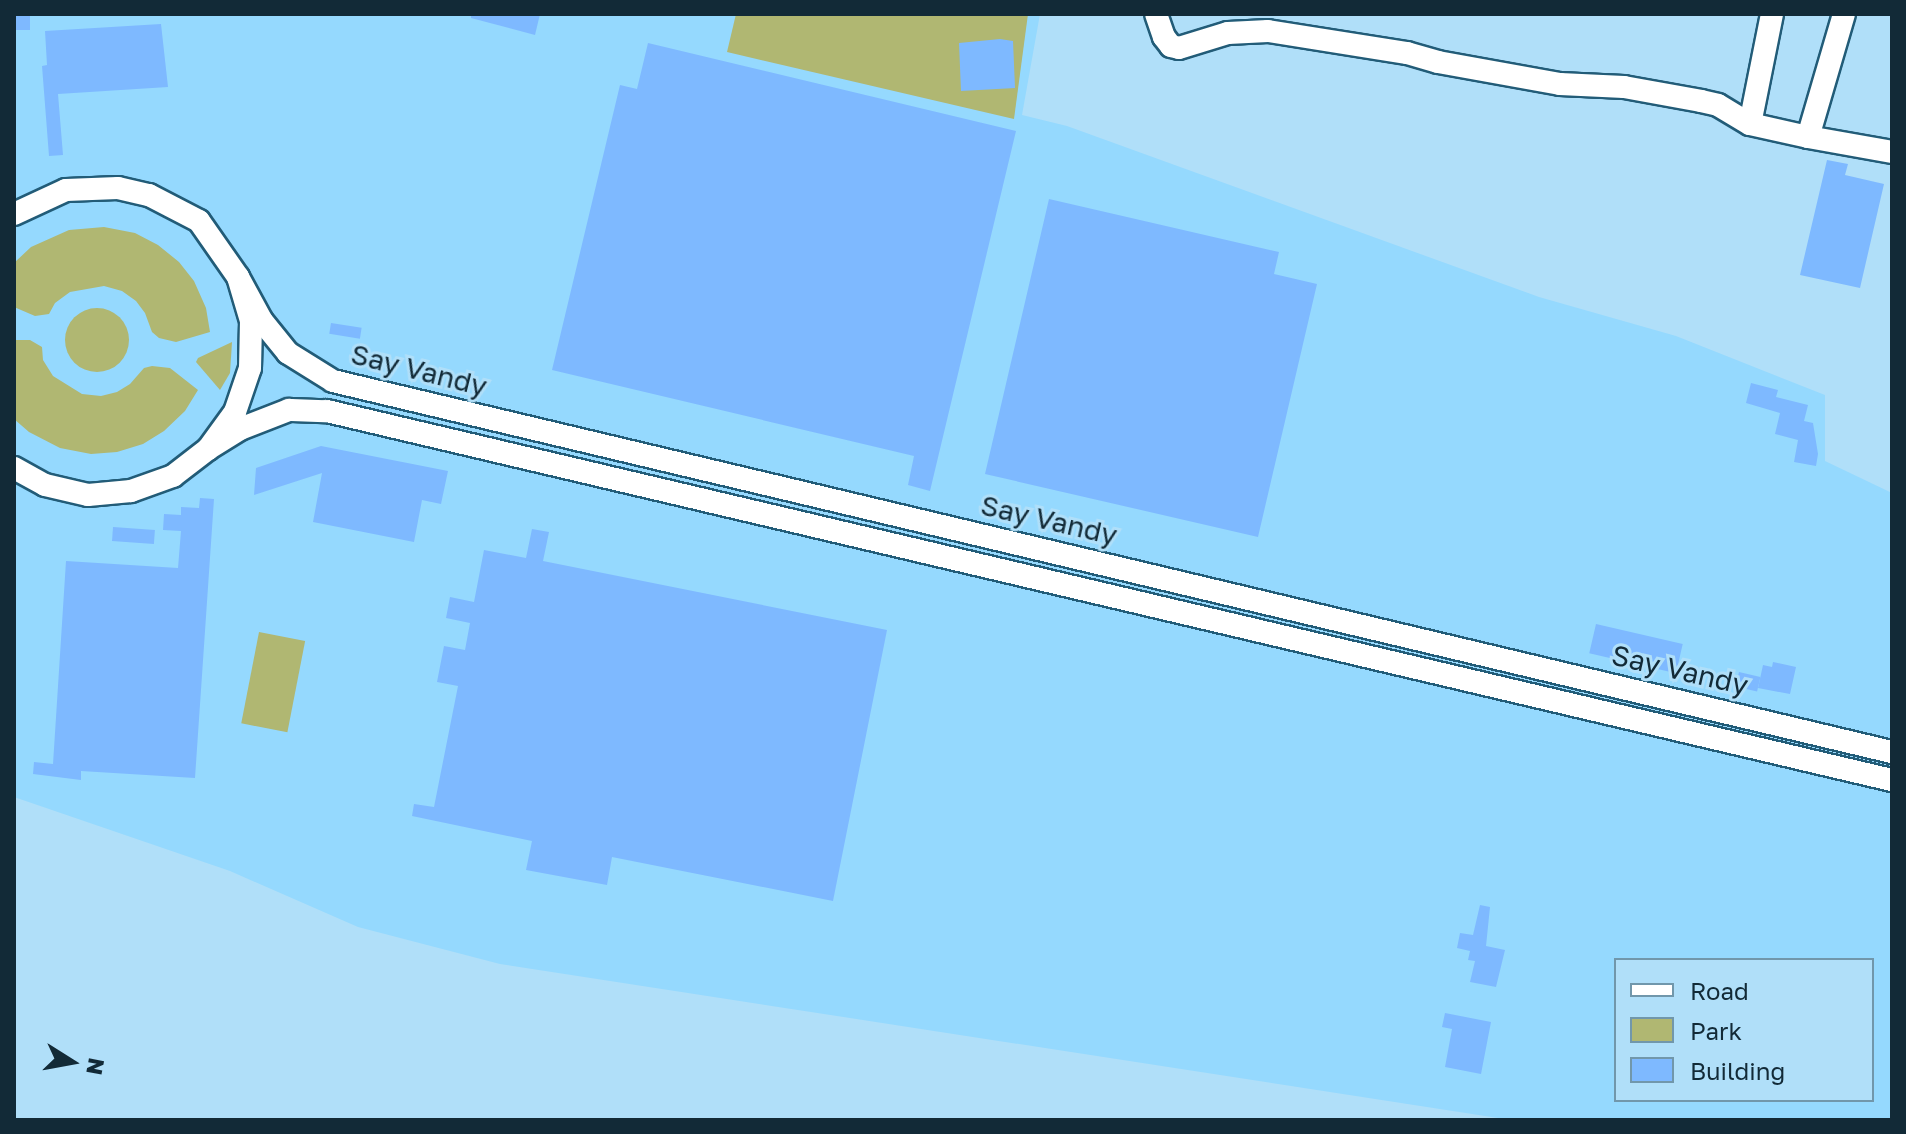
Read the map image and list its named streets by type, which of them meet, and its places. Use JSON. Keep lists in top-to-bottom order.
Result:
{
  "streets": {
    "street": ["Say Vandy"]
  },
  "legend": ["Road", "Park", "Building"],
  "north": "right"
}
